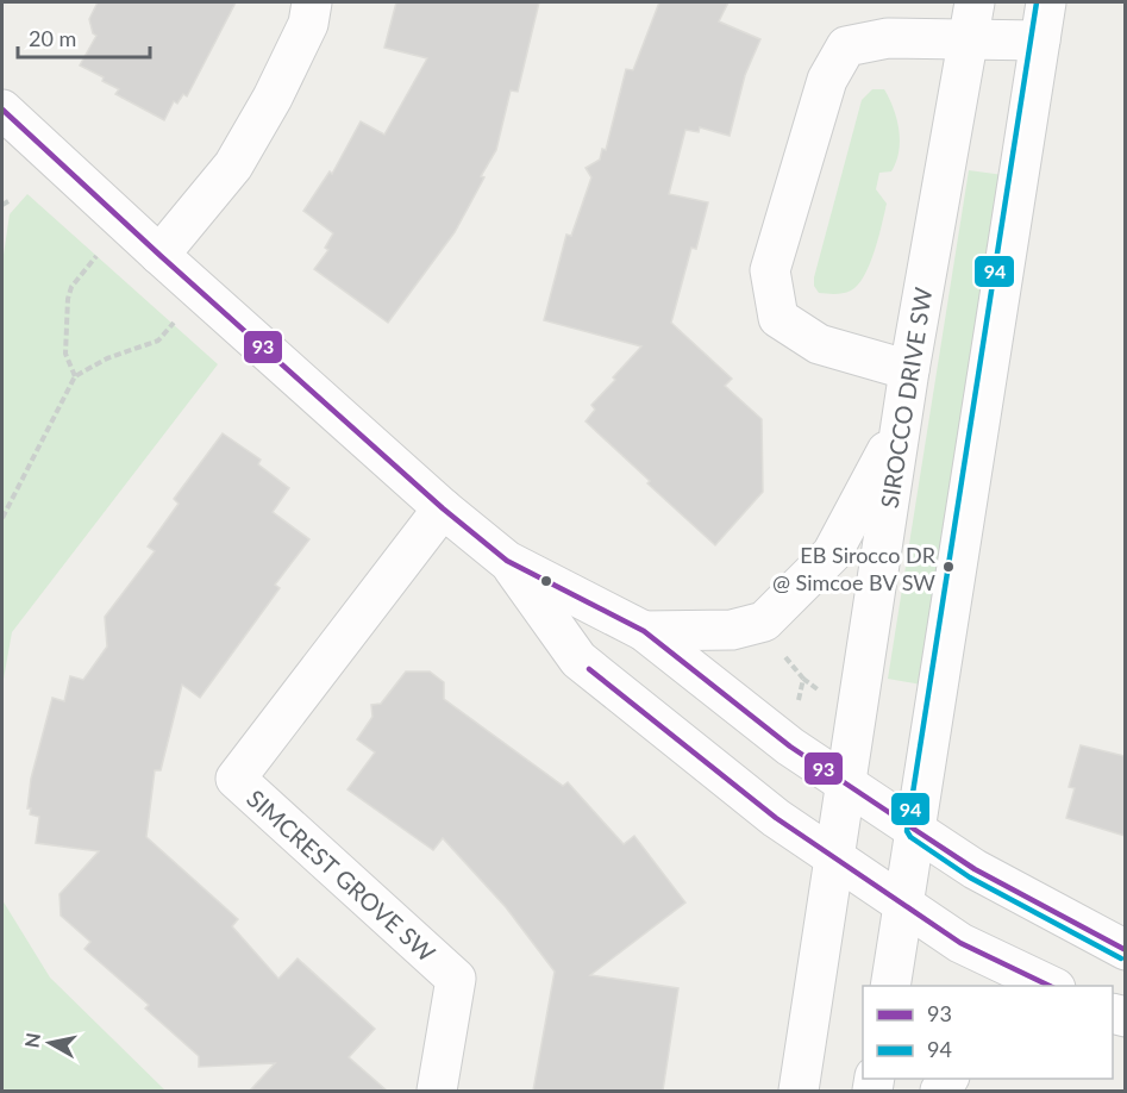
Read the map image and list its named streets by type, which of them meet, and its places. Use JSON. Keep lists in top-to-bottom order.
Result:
{
  "streets": {
    "street": ["SIROCCO DRIVE SW", "SIMCREST GROVE SW"]
  },
  "places": ["EB Sirocco DR @ Simcoe BV SW"],
  "lines": ["transit line 94", "transit line 93"],
  "legend": ["93", "94"],
  "scale_bar": "20 m",
  "north": "left"
}
